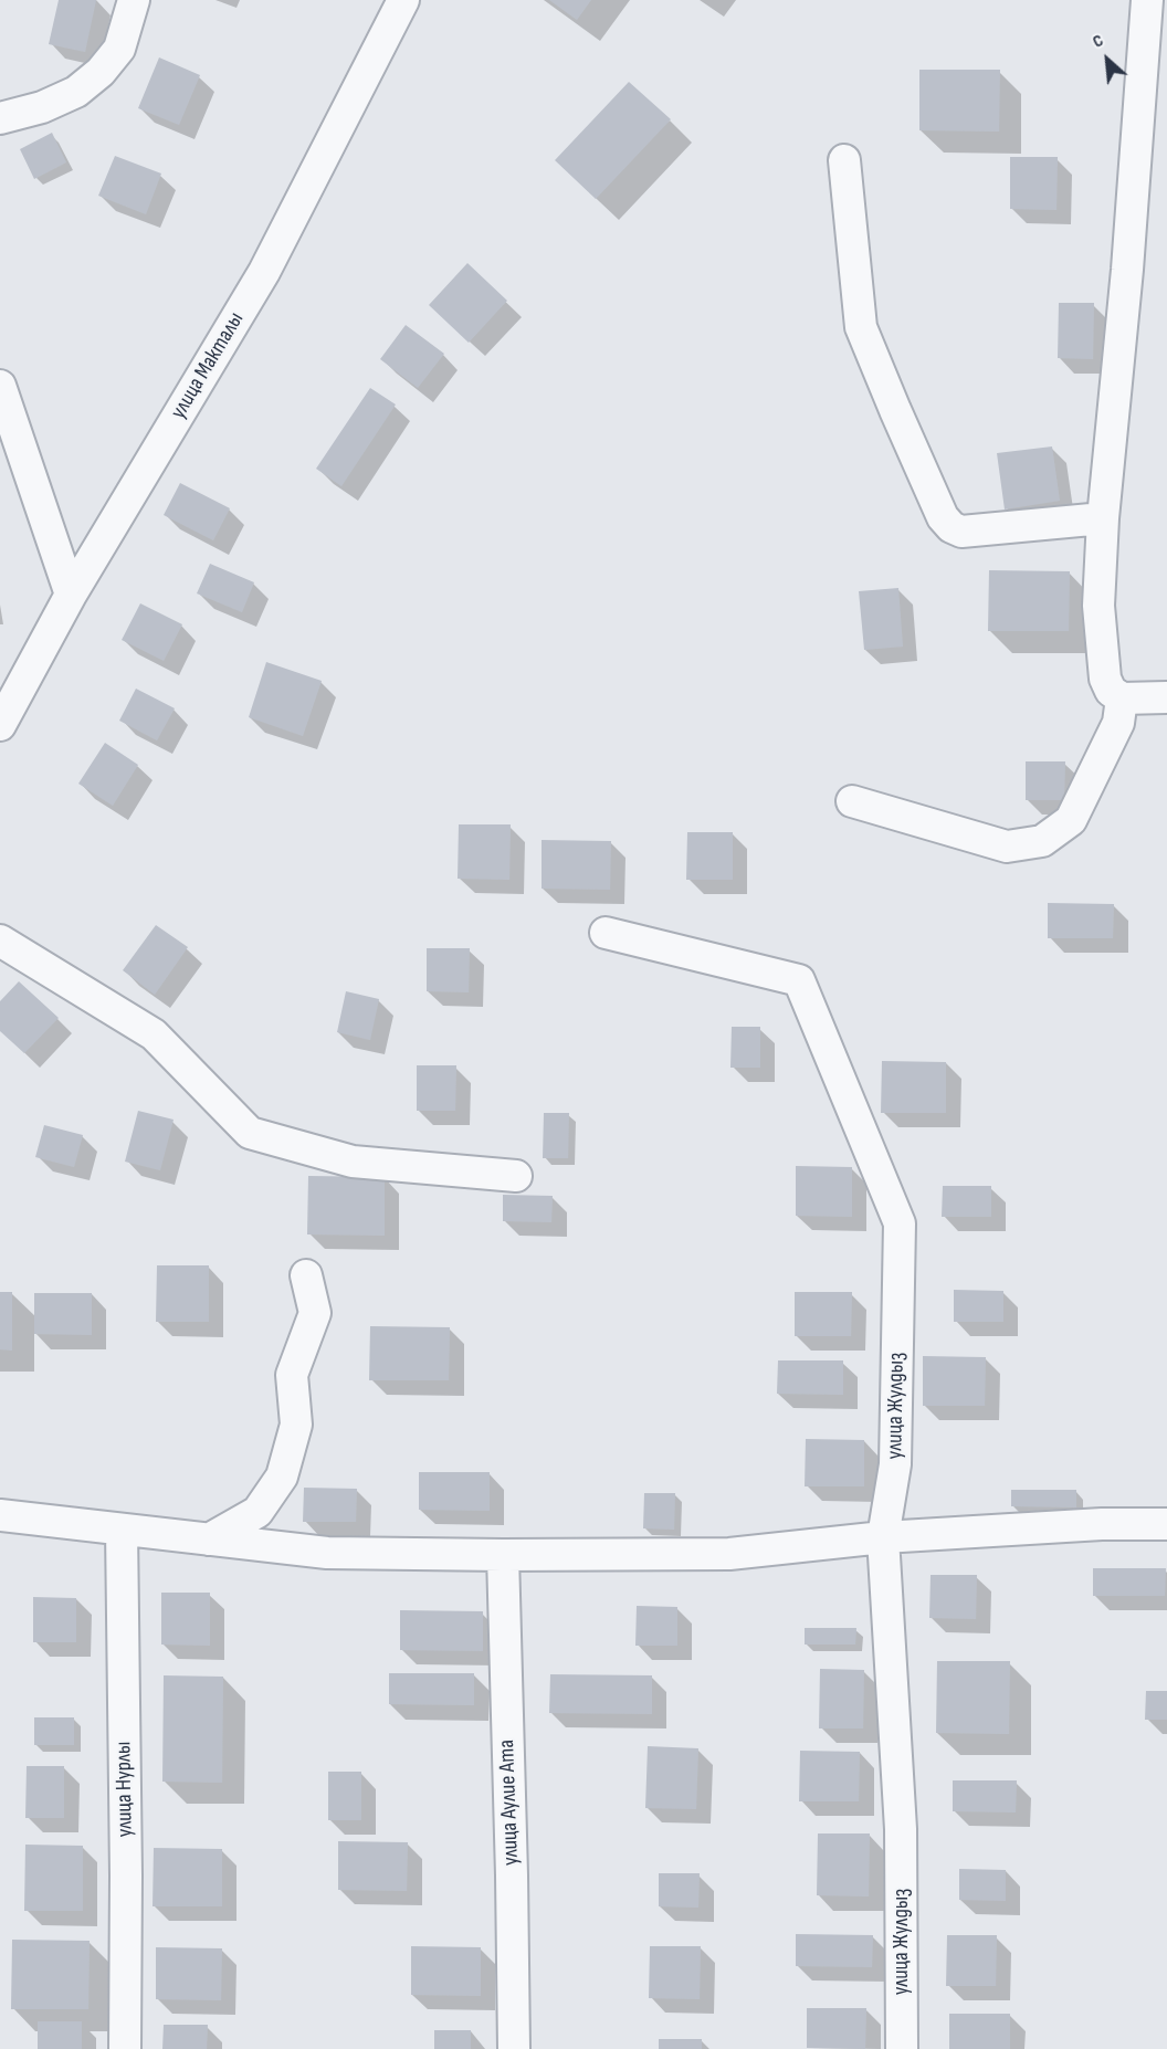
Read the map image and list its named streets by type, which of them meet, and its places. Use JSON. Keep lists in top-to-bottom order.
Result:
{
  "streets": {
    "street": [
      "улица Макталы",
      "улица Жулдыз",
      "улица Нурлы",
      "улица Аулие Ата"
    ]
  },
  "north": "top left"
}
